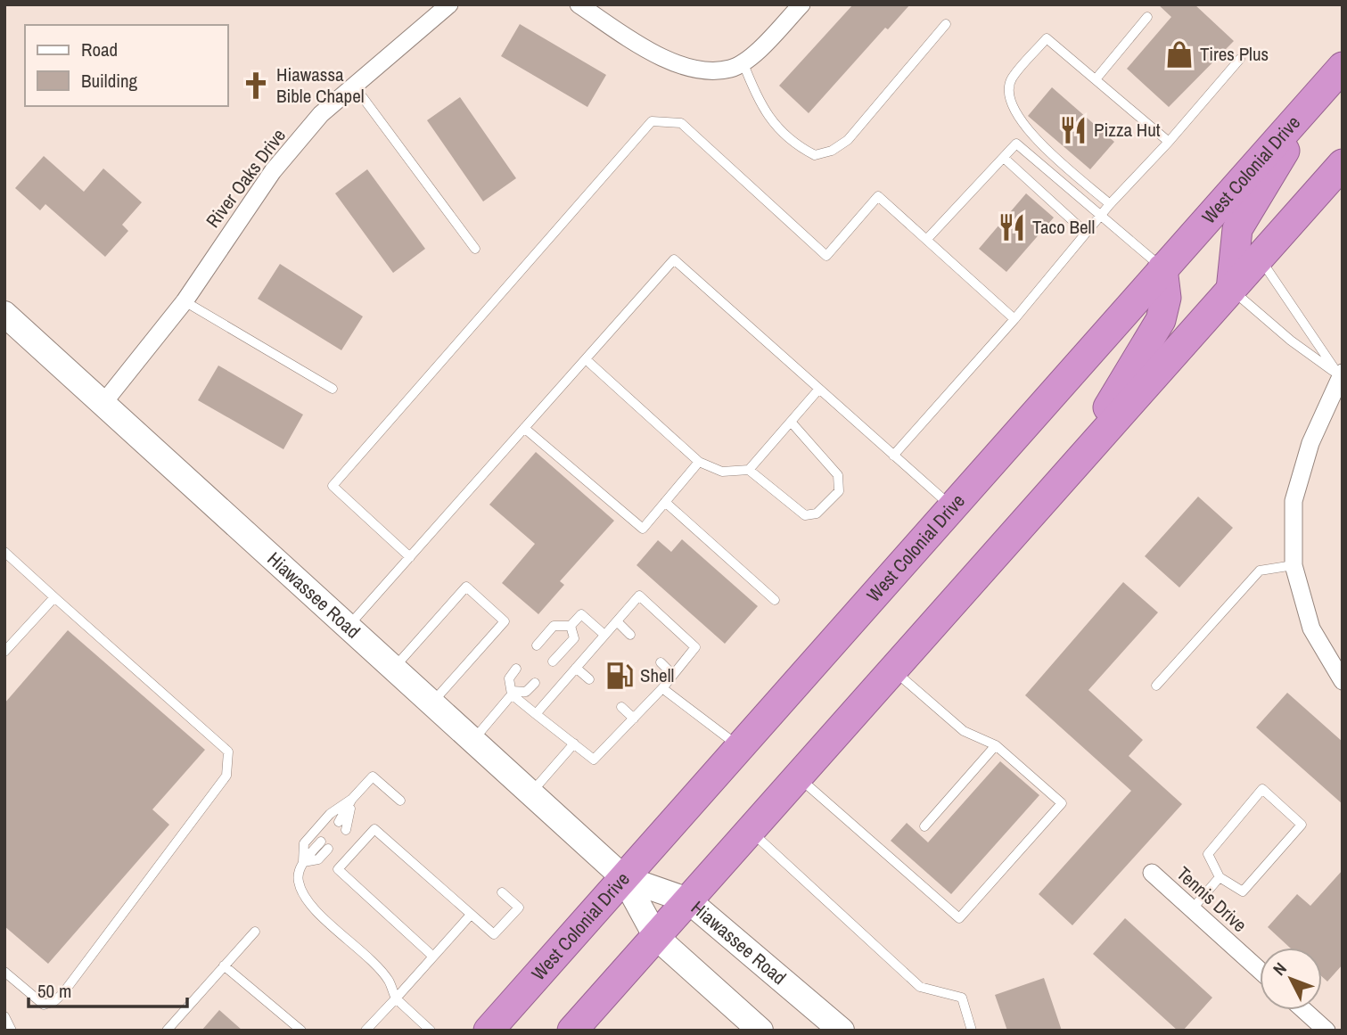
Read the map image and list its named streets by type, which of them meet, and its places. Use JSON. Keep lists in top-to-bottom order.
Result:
{
  "streets": {
    "highway": ["West Colonial Drive"],
    "main road": ["Hiawassee Road"],
    "street": ["River Oaks Drive", "Tennis Drive"]
  },
  "crossings": [
    ["West Colonial Drive", "Hiawassee Road"],
    ["River Oaks Drive", "Hiawassee Road"]
  ],
  "places": {
    "shop": ["Tires Plus"],
    "church": ["Hiawassa Bible Chapel"],
    "restaurant": ["Pizza Hut", "Taco Bell"],
    "fuel station": ["Shell"]
  },
  "legend": ["Road", "Building"],
  "scale_bar": "50 m",
  "north": "top left"
}
